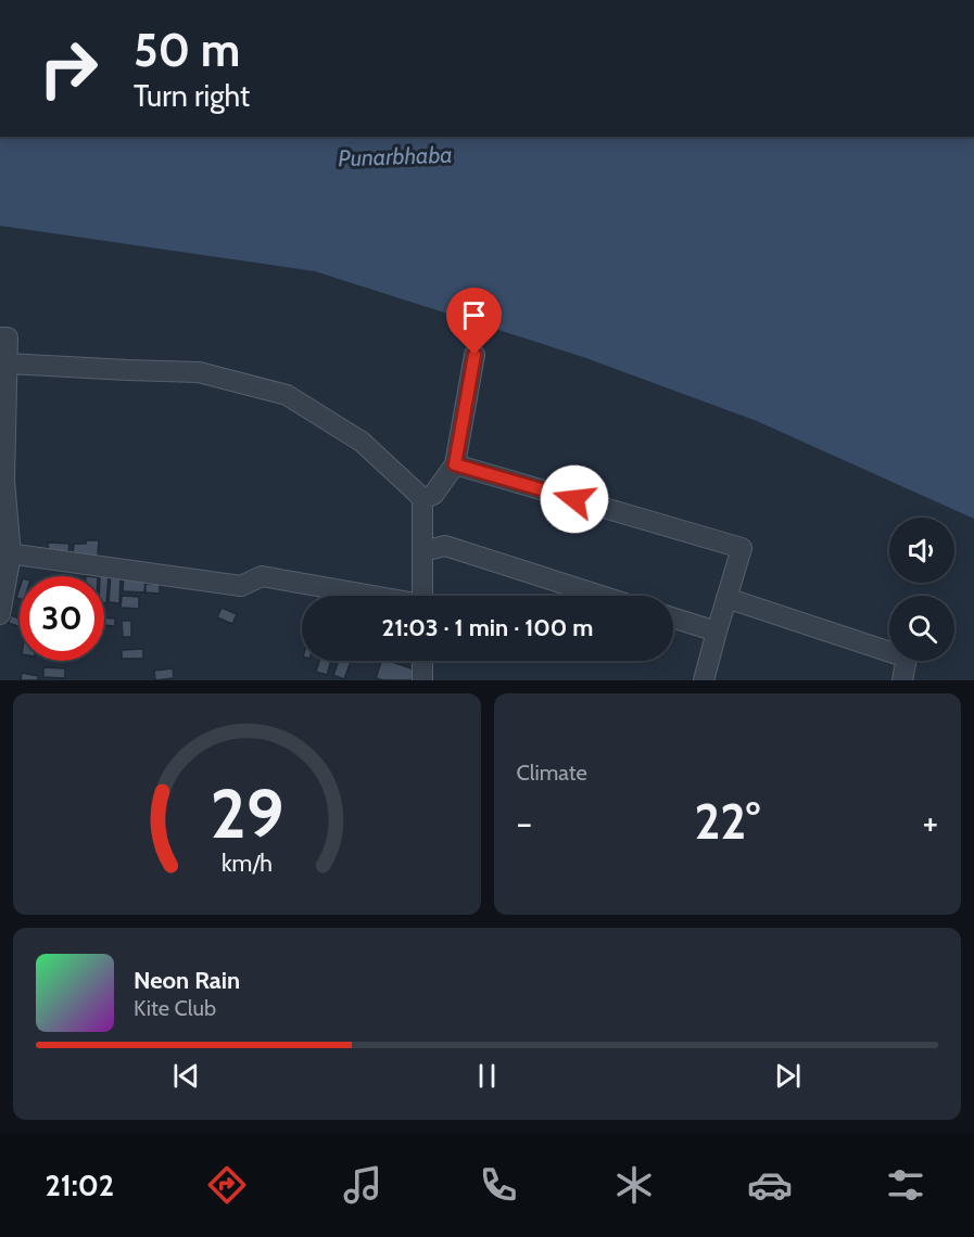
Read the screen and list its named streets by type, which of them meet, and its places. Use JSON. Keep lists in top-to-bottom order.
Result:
{
  "water": ["Punarbhaba"],
  "page": {
    "turn": ["50 m", "Turn right"],
    "limit": "30",
    "trip": "21:03 · 1 min · 100 m",
    "tile": "Climate",
    "heat": ["−", "22°", "+"],
    "song": ["Neon Rain", "Kite Club"],
    "tabs": "21:02",
    "gauge": ["29", "km/h"]
  }
}
